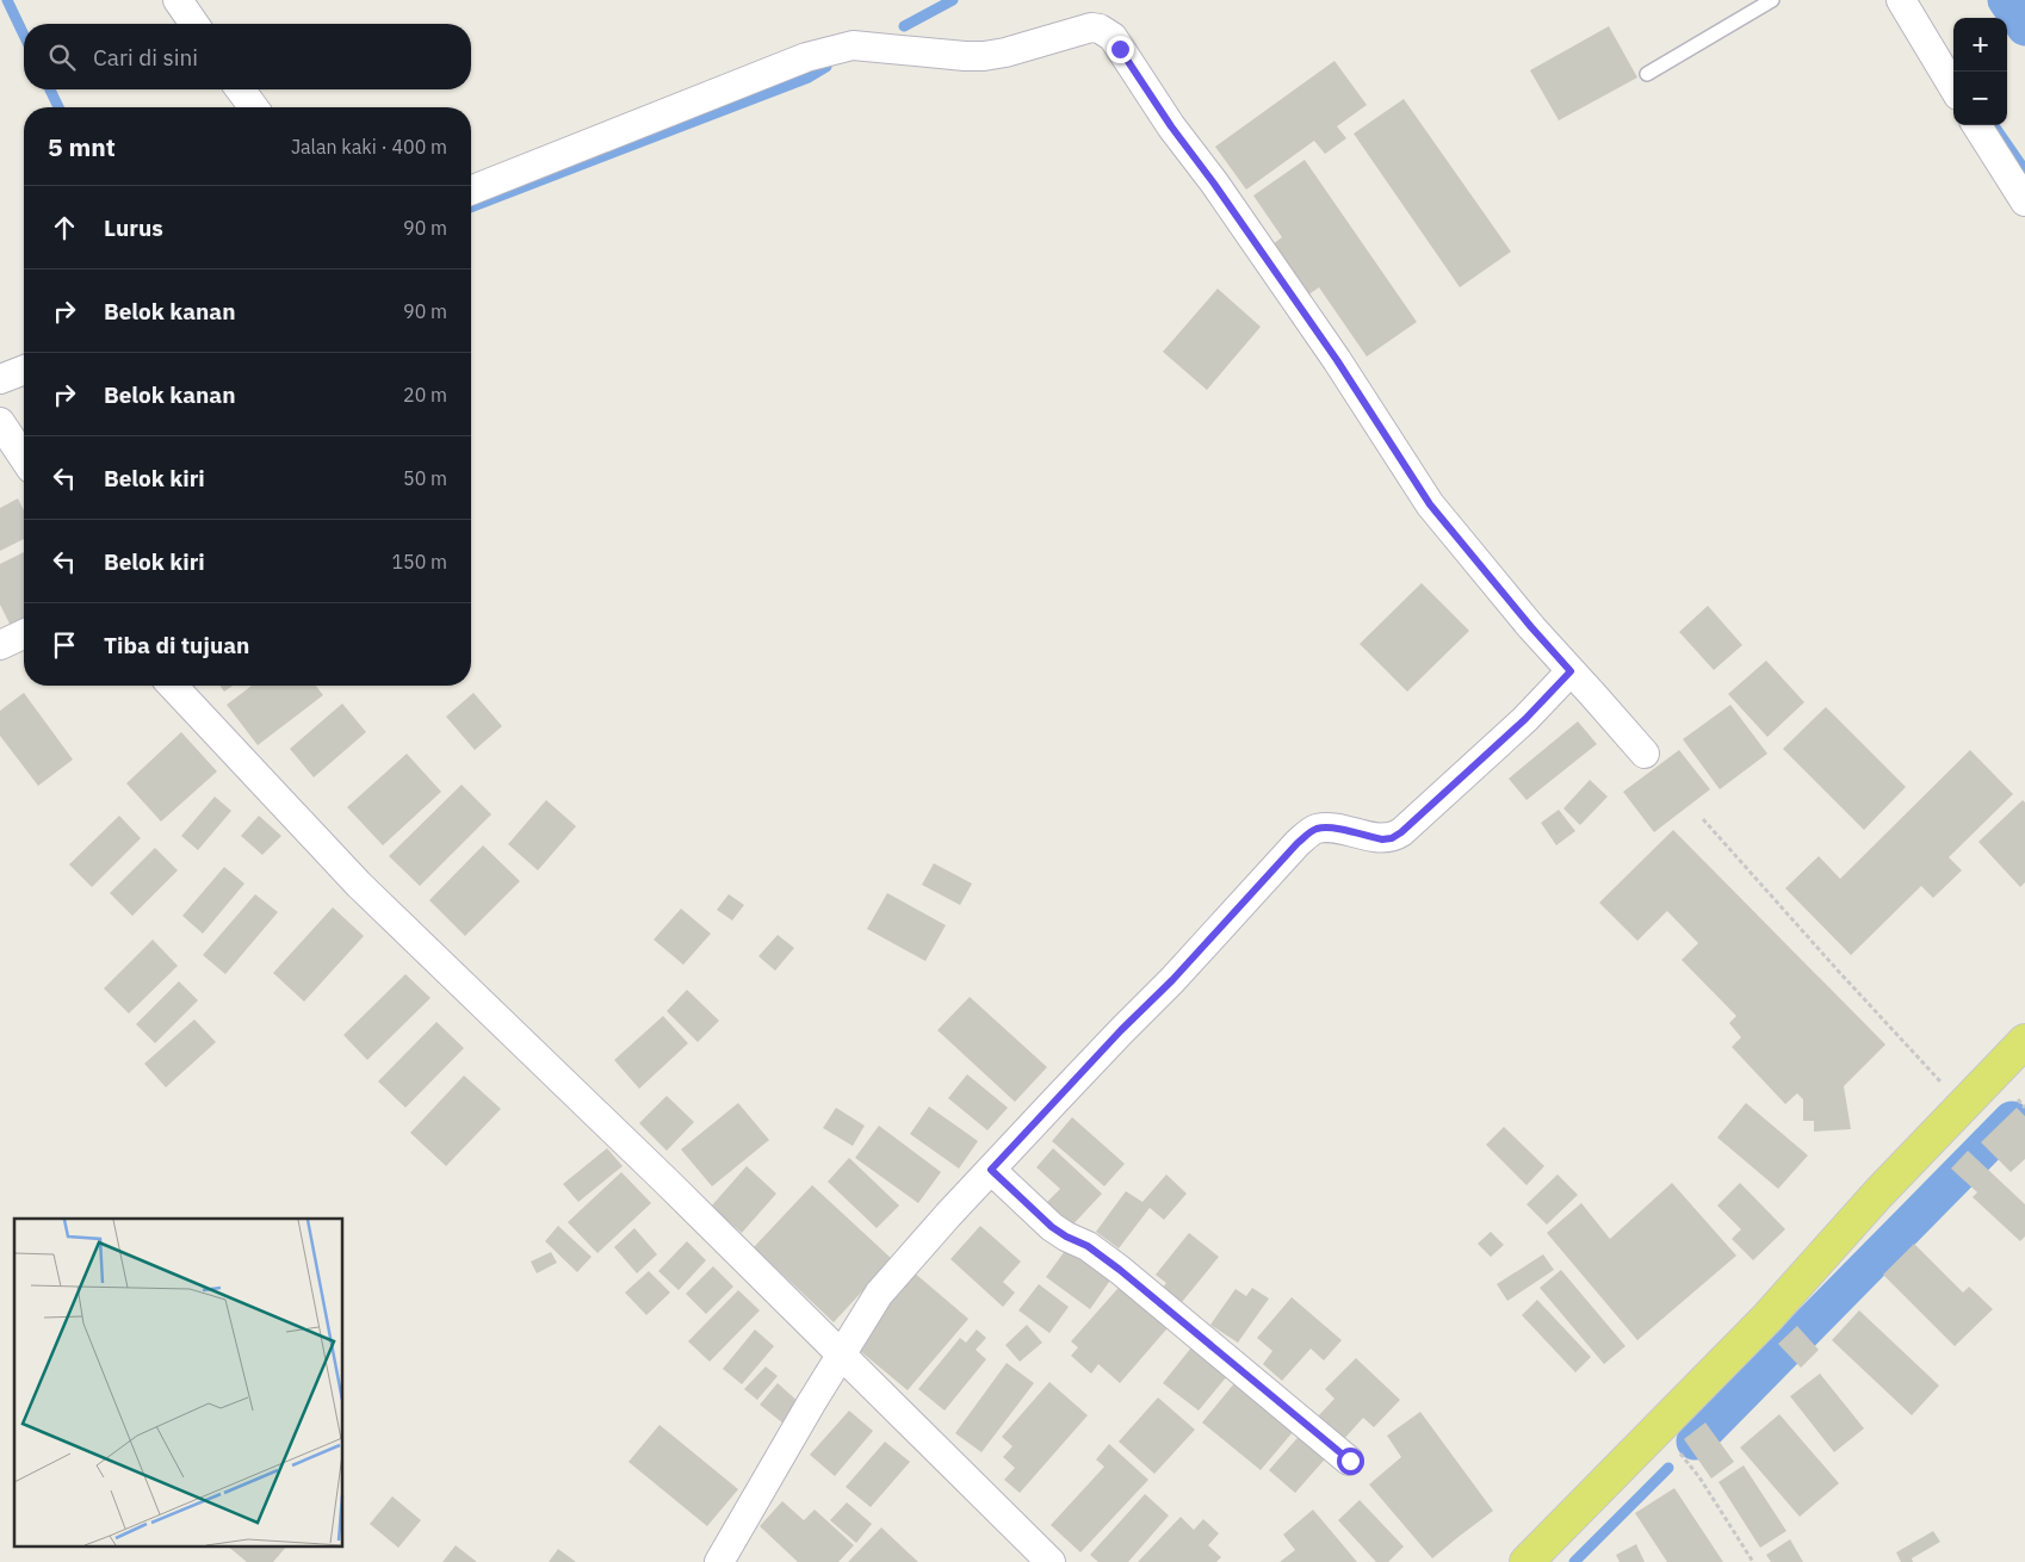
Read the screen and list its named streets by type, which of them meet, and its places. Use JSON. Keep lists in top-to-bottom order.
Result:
{
  "page": {
    "map_buttons": ["+", "−"],
    "search": "Cari di sini",
    "heading": ["5 mnt", "Jalan kaki · 400 m"],
    "list": [
      ["Lurus", "90 m"],
      ["Belok kanan", "90 m"],
      ["Belok kanan", "20 m"],
      ["Belok kiri", "50 m"],
      ["Belok kiri", "150 m"],
      "Tiba di tujuan"
    ]
  }
}
